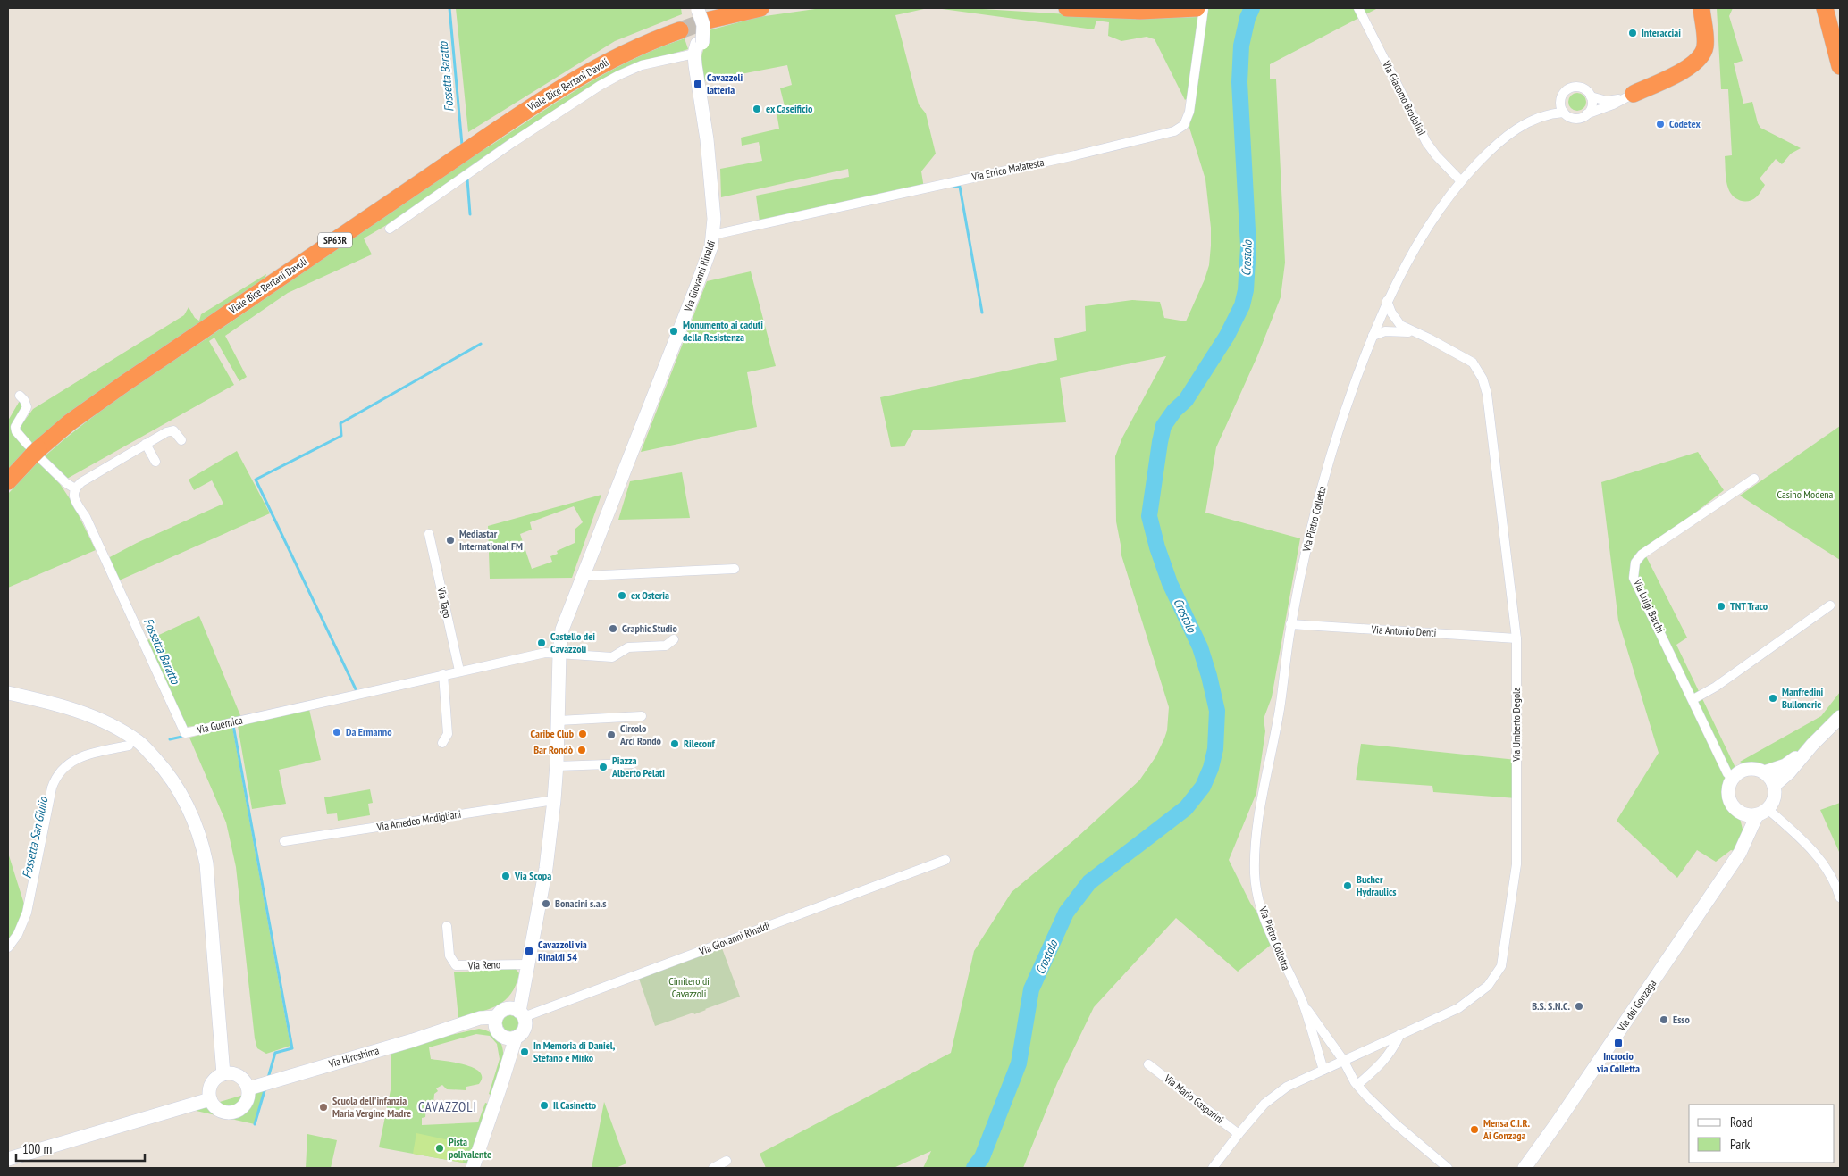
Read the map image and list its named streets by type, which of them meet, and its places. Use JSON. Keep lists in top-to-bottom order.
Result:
{
  "streets": {
    "highway": ["Viale Bice Bertani Davoli", "SP63R"],
    "street": [
      "Via Giacomo Brodolini",
      "Via Errico Malatesta",
      "Via Giovanni Rinaldi",
      "Via Pietro Colletta",
      "Via Tago",
      "Via Luigi Barchi",
      "Via Antonio Denti",
      "Via Umberto Degola",
      "Via Guernica",
      "Via Amedeo Modigliani",
      "Via Reno",
      "Via dei Gonzaga",
      "Via Hiroshima",
      "Via Mario Gasparini"
    ]
  },
  "crossings": [
    ["Via Giacomo Brodolini", "Via Pietro Colletta"],
    ["Via Errico Malatesta", "Via Giovanni Rinaldi"],
    ["Via Giovanni Rinaldi", "Via Guernica"],
    ["Via Giovanni Rinaldi", "Via Amedeo Modigliani"],
    ["Via Giovanni Rinaldi", "Via Reno"],
    ["Via Giovanni Rinaldi", "Via Hiroshima"],
    ["Via Pietro Colletta", "Via Antonio Denti"],
    ["Via Pietro Colletta", "Via Umberto Degola"],
    ["Via Tago", "Via Guernica"],
    ["Via Luigi Barchi", "Via dei Gonzaga"],
    ["Via Antonio Denti", "Via Umberto Degola"]
  ],
  "districts": ["CAVAZZOLI"],
  "water": ["Fossetta Baratto", "Crostolo", "Fossetta San Giulio"],
  "parks": ["Casino Modena", "Cimitero di Cavazzoli"],
  "places": {
    "other": [
      "Interacciai",
      "ex Caseificio",
      "Codetex",
      "Monumento ai caduti della Resistenza",
      "Mediastar International FM",
      "ex Osteria",
      "TNT Traco",
      "Graphic Studio",
      "Castello dei Cavazzoli",
      "Manfredini Bullonerie",
      "Da Ermanno",
      "Caribe Club",
      "Circolo Arci Rondò",
      "Rileconf",
      "Bar Rondò",
      "Piazza Alberto Pelati",
      "Via Scopa",
      "Bucher Hydraulics",
      "Bonacini s.a.s",
      "B.S. S.N.C.",
      "Esso",
      "In Memoria di Daniel, Stefano e Mirko",
      "Il Casinetto",
      "Scuola dell'infanzia Maria Vergine Madre",
      "Mensa C.I.R. Ai Gonzaga",
      "Pista polivalente"
    ],
    "transit": ["Cavazzoli latteria", "Cavazzoli via Rinaldi 54", "Incrocio via Colletta"]
  },
  "legend": ["Road", "Park"],
  "scale_bar": "100 m"
}
